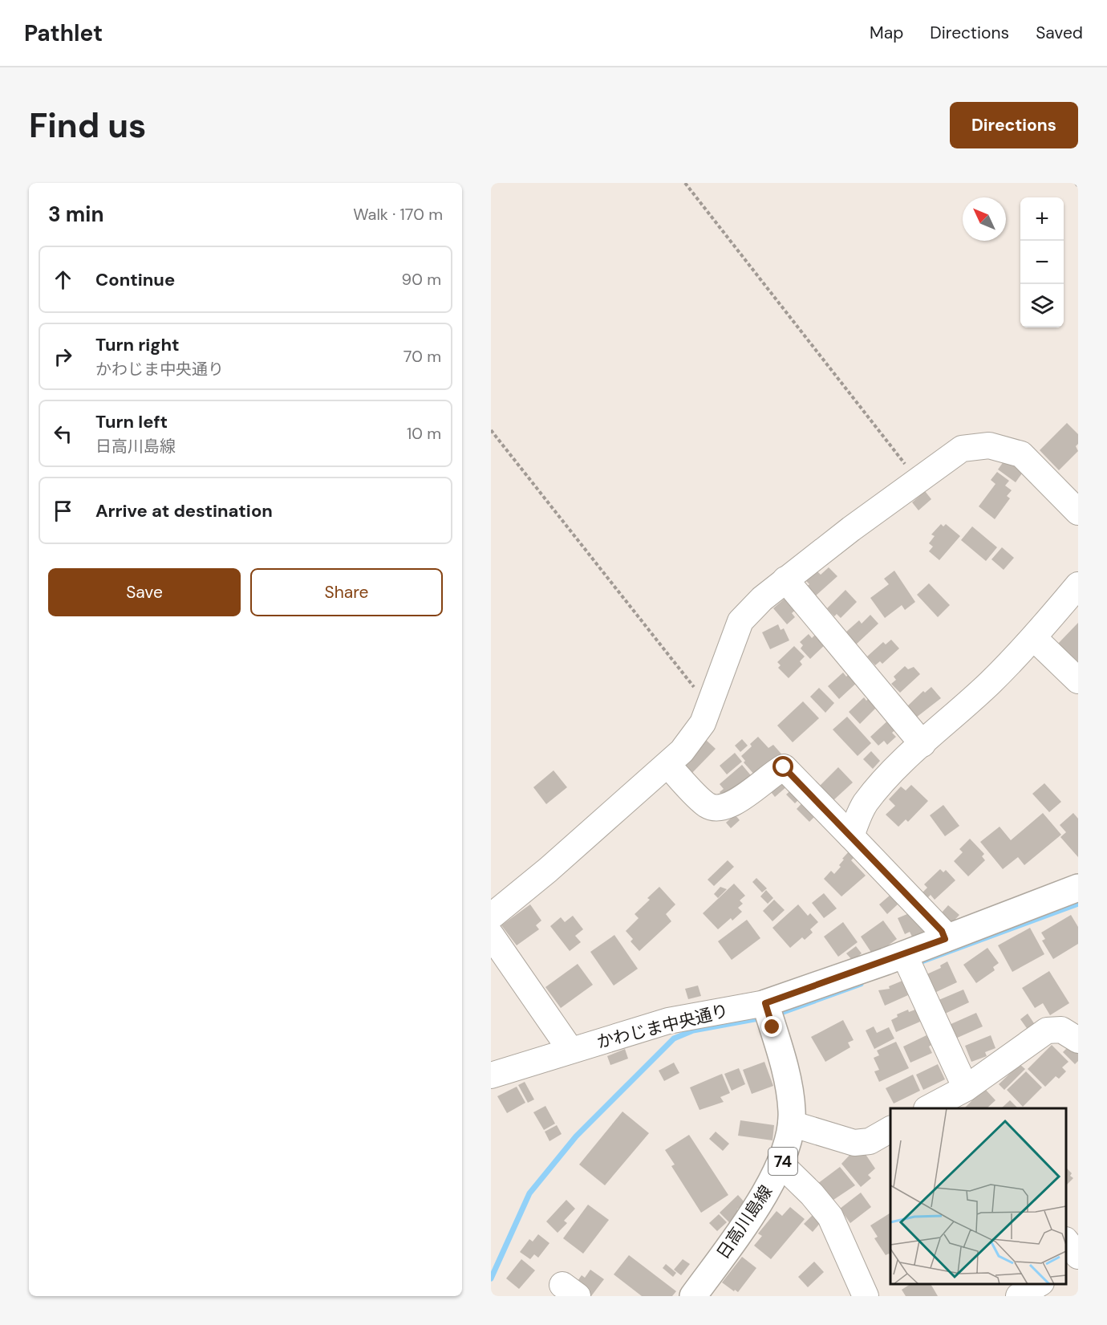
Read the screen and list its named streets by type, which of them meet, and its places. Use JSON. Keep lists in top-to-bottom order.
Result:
{
  "streets": {
    "main road": ["かわじま中央通り", "74", "日高川島線"]
  },
  "crossings": [
    ["かわじま中央通り", "日高川島線"]
  ],
  "north": "top left",
  "page": {
    "header": "Pathlet",
    "nav": ["Map", "Directions", "Saved"],
    "buttons": [
      "Directions",
      ["Save", "Share"]
    ],
    "title": "Find us",
    "heading": ["3 min", "Walk · 170 m"],
    "map_buttons": ["+", "−"],
    "list": [
      ["Continue", "90 m"],
      ["Turn right", "かわじま中央通り", "70 m"],
      ["Turn left", "日高川島線", "10 m"],
      "Arrive at destination"
    ]
  }
}
